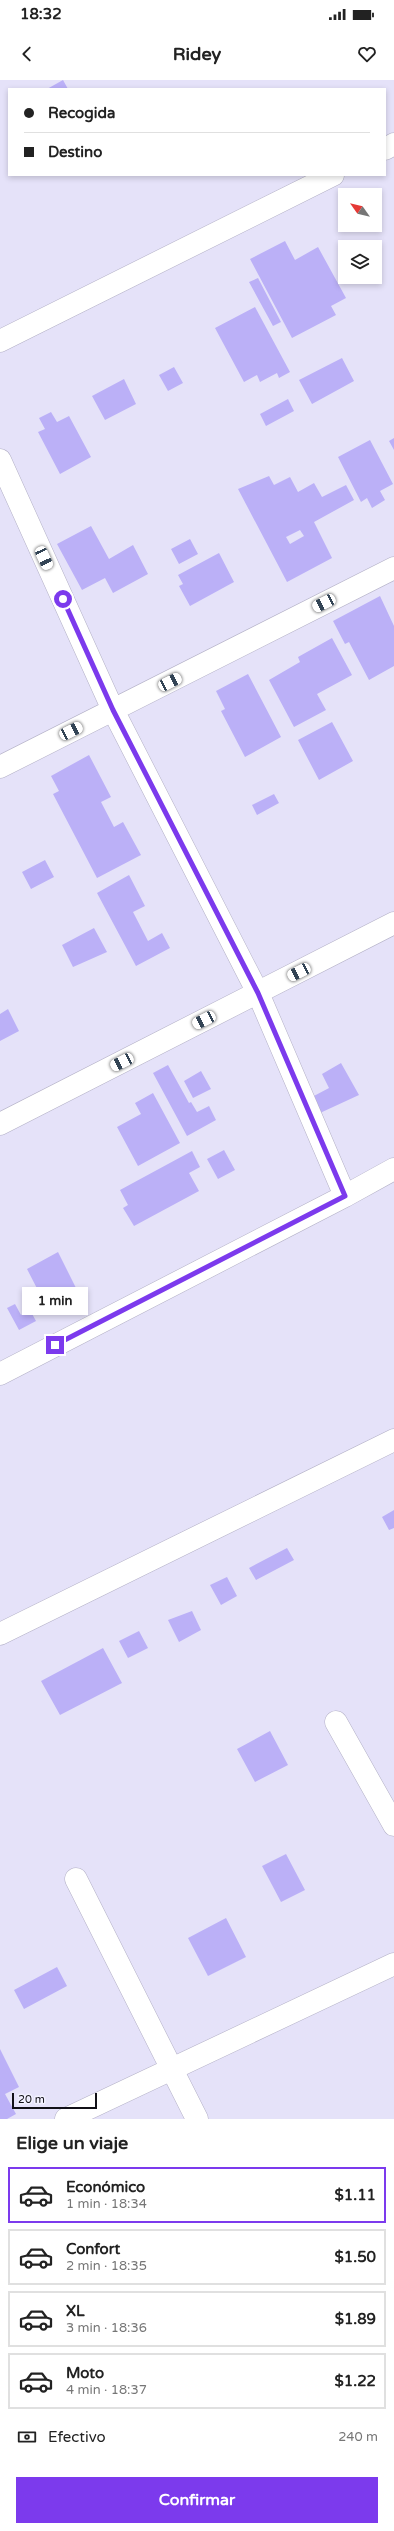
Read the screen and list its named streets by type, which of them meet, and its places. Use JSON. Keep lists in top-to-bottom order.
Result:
{
  "scale_bar": "20 m",
  "north": "top left",
  "page": {
    "status": "18:32",
    "header": "Ridey",
    "banner": ["Recogida", "Destino"],
    "bubble": "1 min",
    "scale": "20 m",
    "heading": "Elige un viaje",
    "list": [
      {
        "name": "Económico",
        "note": "1 min · 18:34",
        "value": "$1.11"
      },
      {
        "name": "Confort",
        "note": "2 min · 18:35",
        "value": "$1.50"
      },
      {
        "name": "XL",
        "note": "3 min · 18:36",
        "value": "$1.89"
      },
      {
        "name": "Moto",
        "note": "4 min · 18:37",
        "value": "$1.22"
      }
    ],
    "pay": ["Efectivo", "240 m"],
    "buttons": "Confirmar"
  }
}
